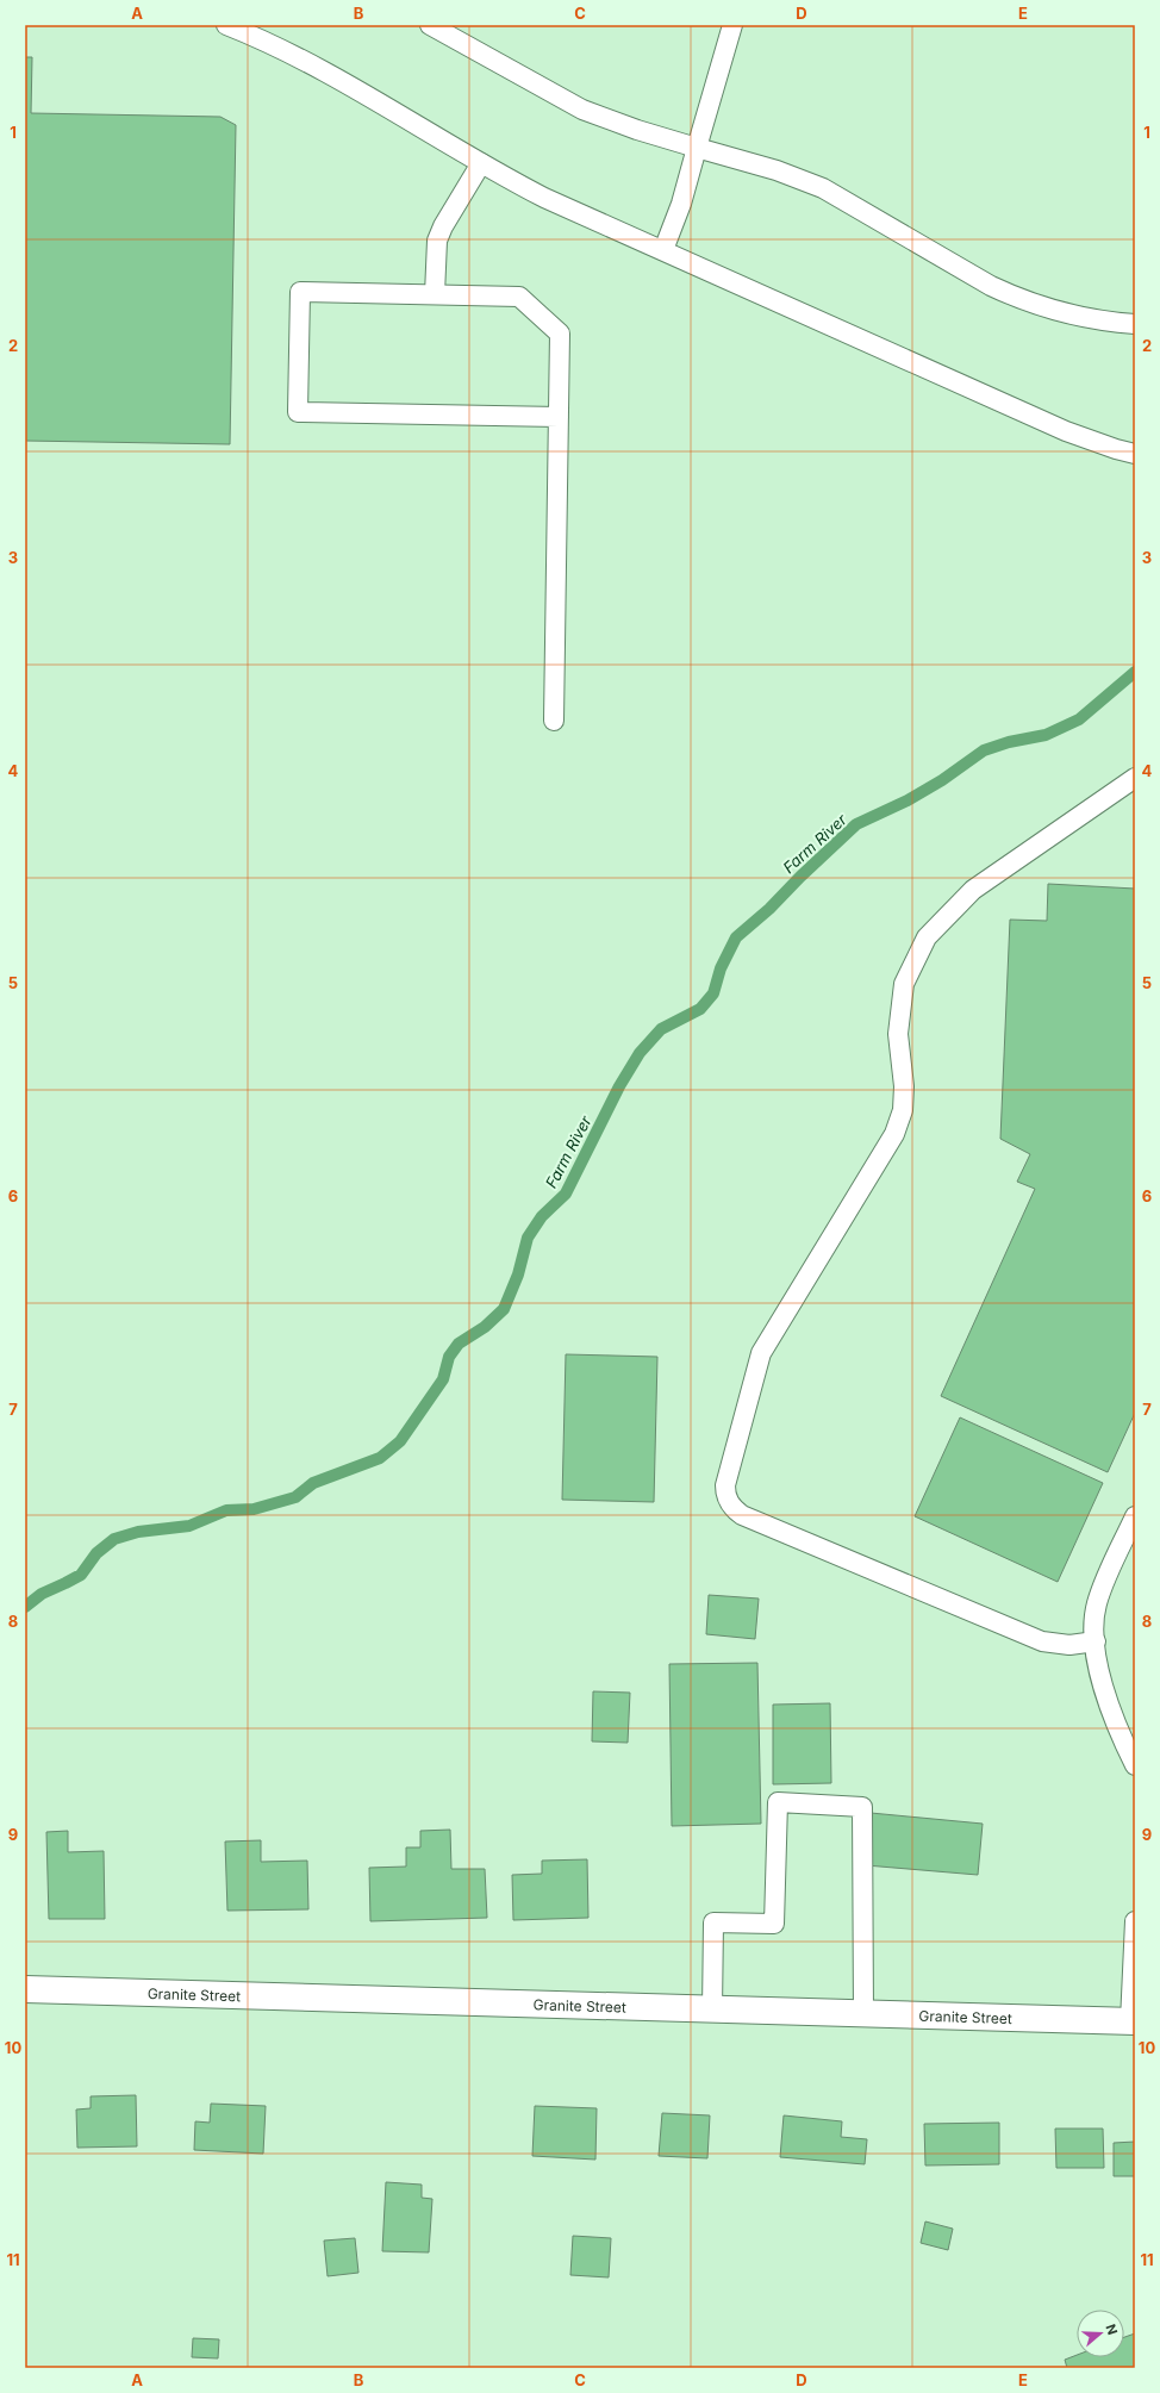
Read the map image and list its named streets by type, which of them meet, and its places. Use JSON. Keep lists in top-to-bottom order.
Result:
{
  "streets": {
    "main road": ["Granite Street"]
  },
  "water": ["Farm River"],
  "north": "right",
  "grid": {
    "columns": [
      "A",
      "B",
      "C",
      "D",
      "E"
    ],
    "rows": [
      "1",
      "2",
      "3",
      "4",
      "5",
      "6",
      "7",
      "8",
      "9",
      "10",
      "11"
    ]
  }
}
